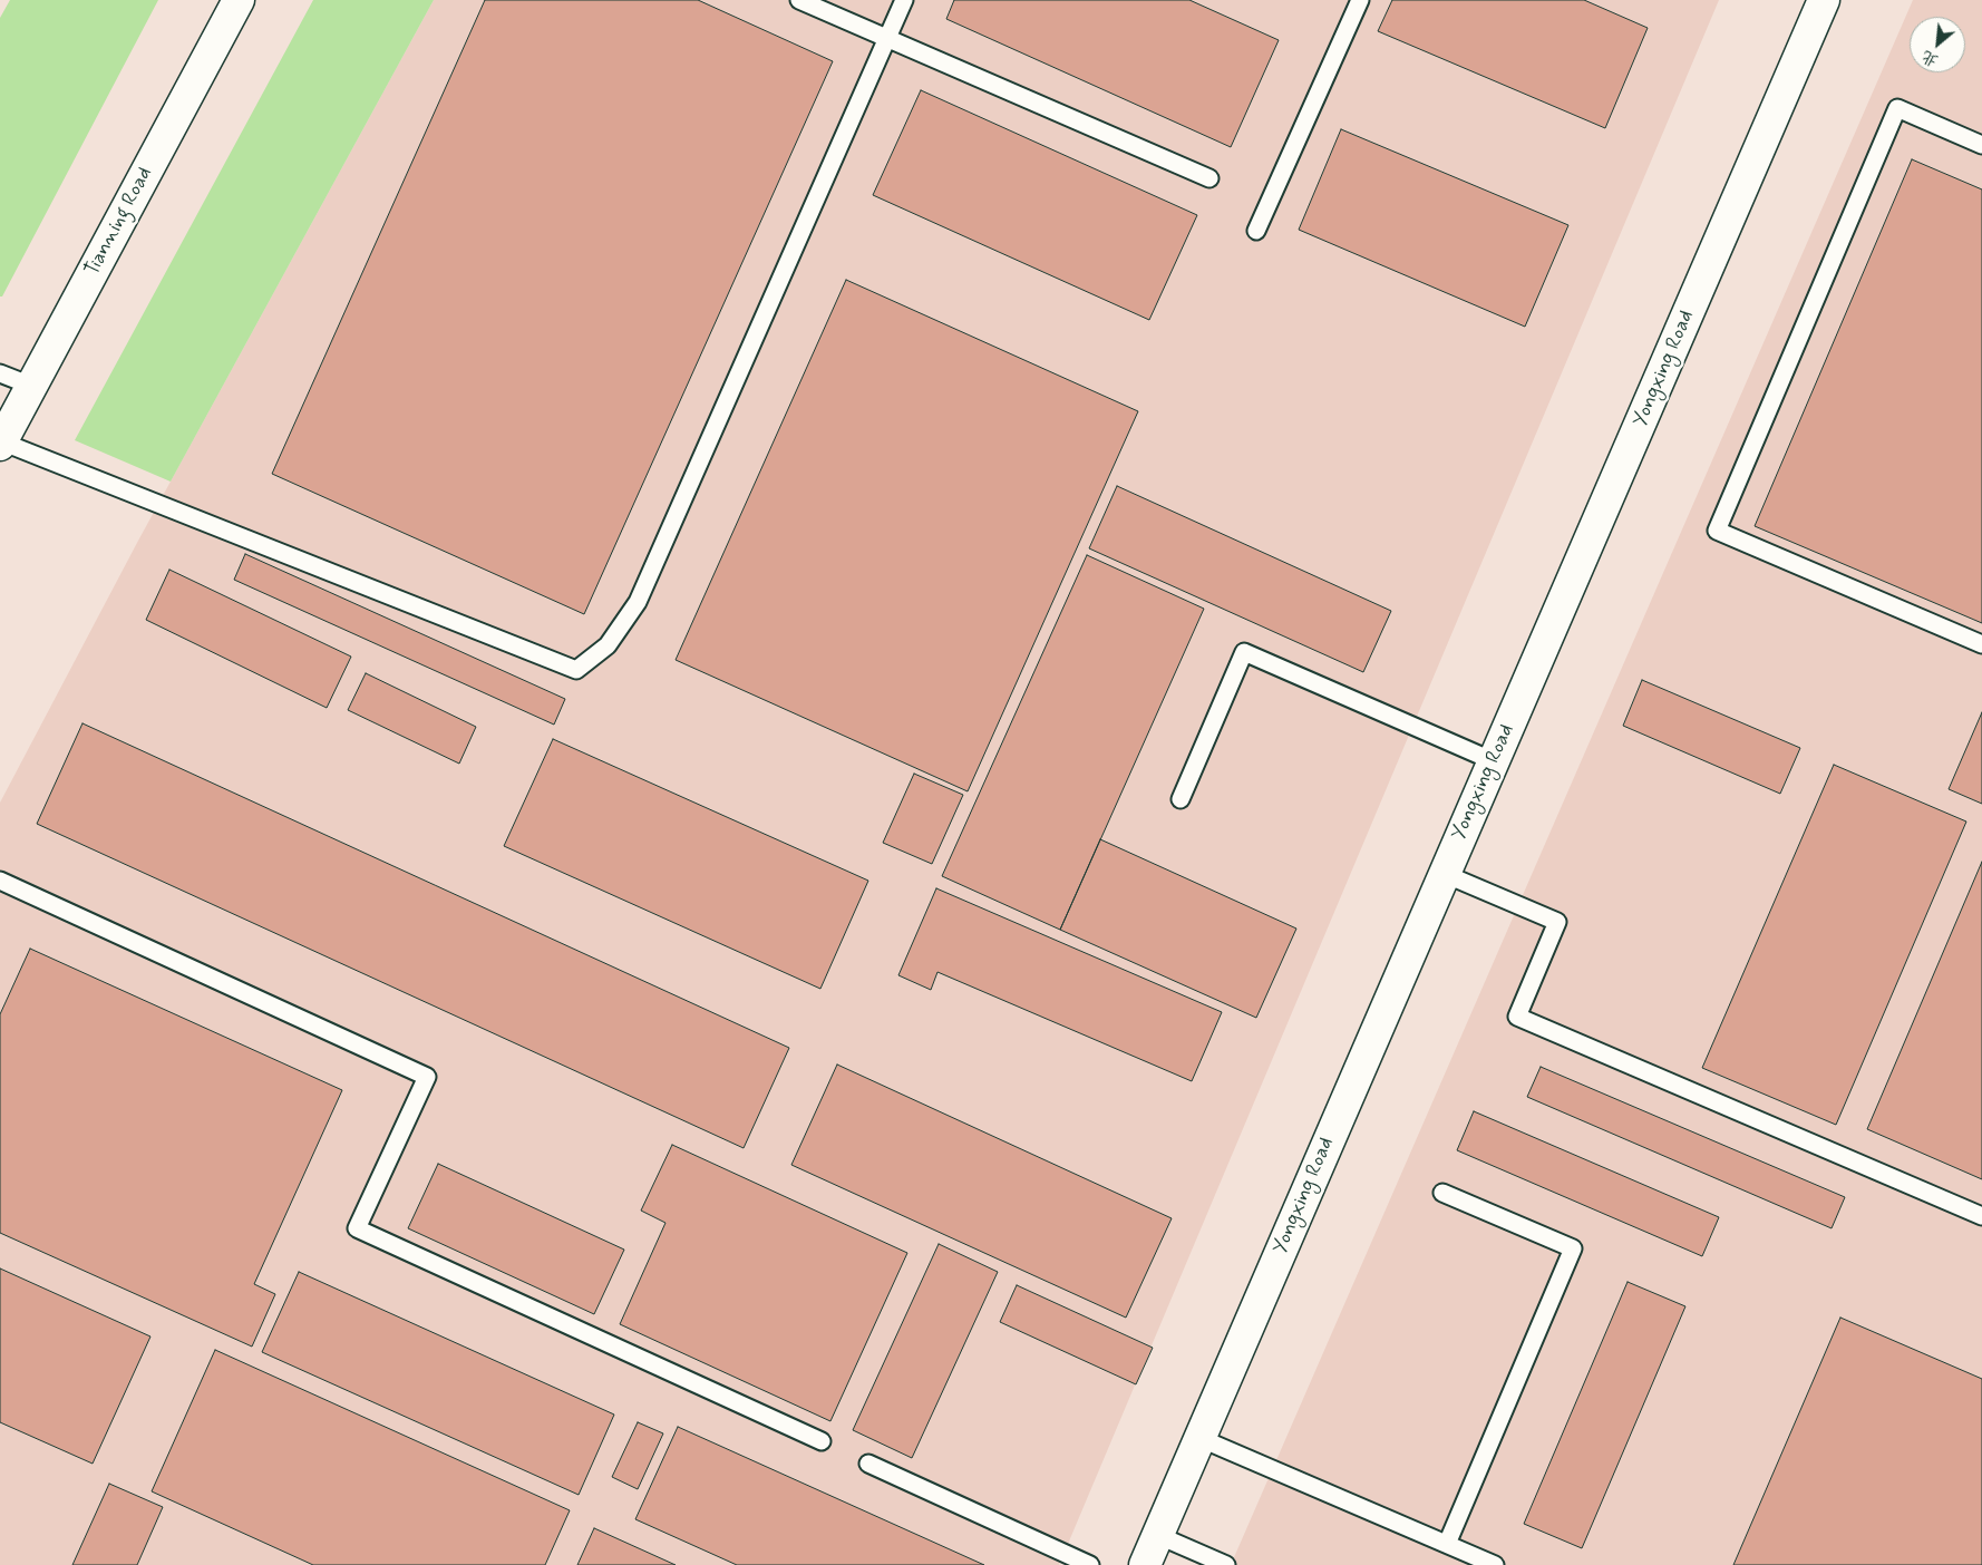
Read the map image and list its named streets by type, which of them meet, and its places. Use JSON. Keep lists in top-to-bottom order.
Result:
{
  "streets": {
    "street": ["Tianning Road", "Yongxing Road"]
  },
  "north": "bottom left"
}
